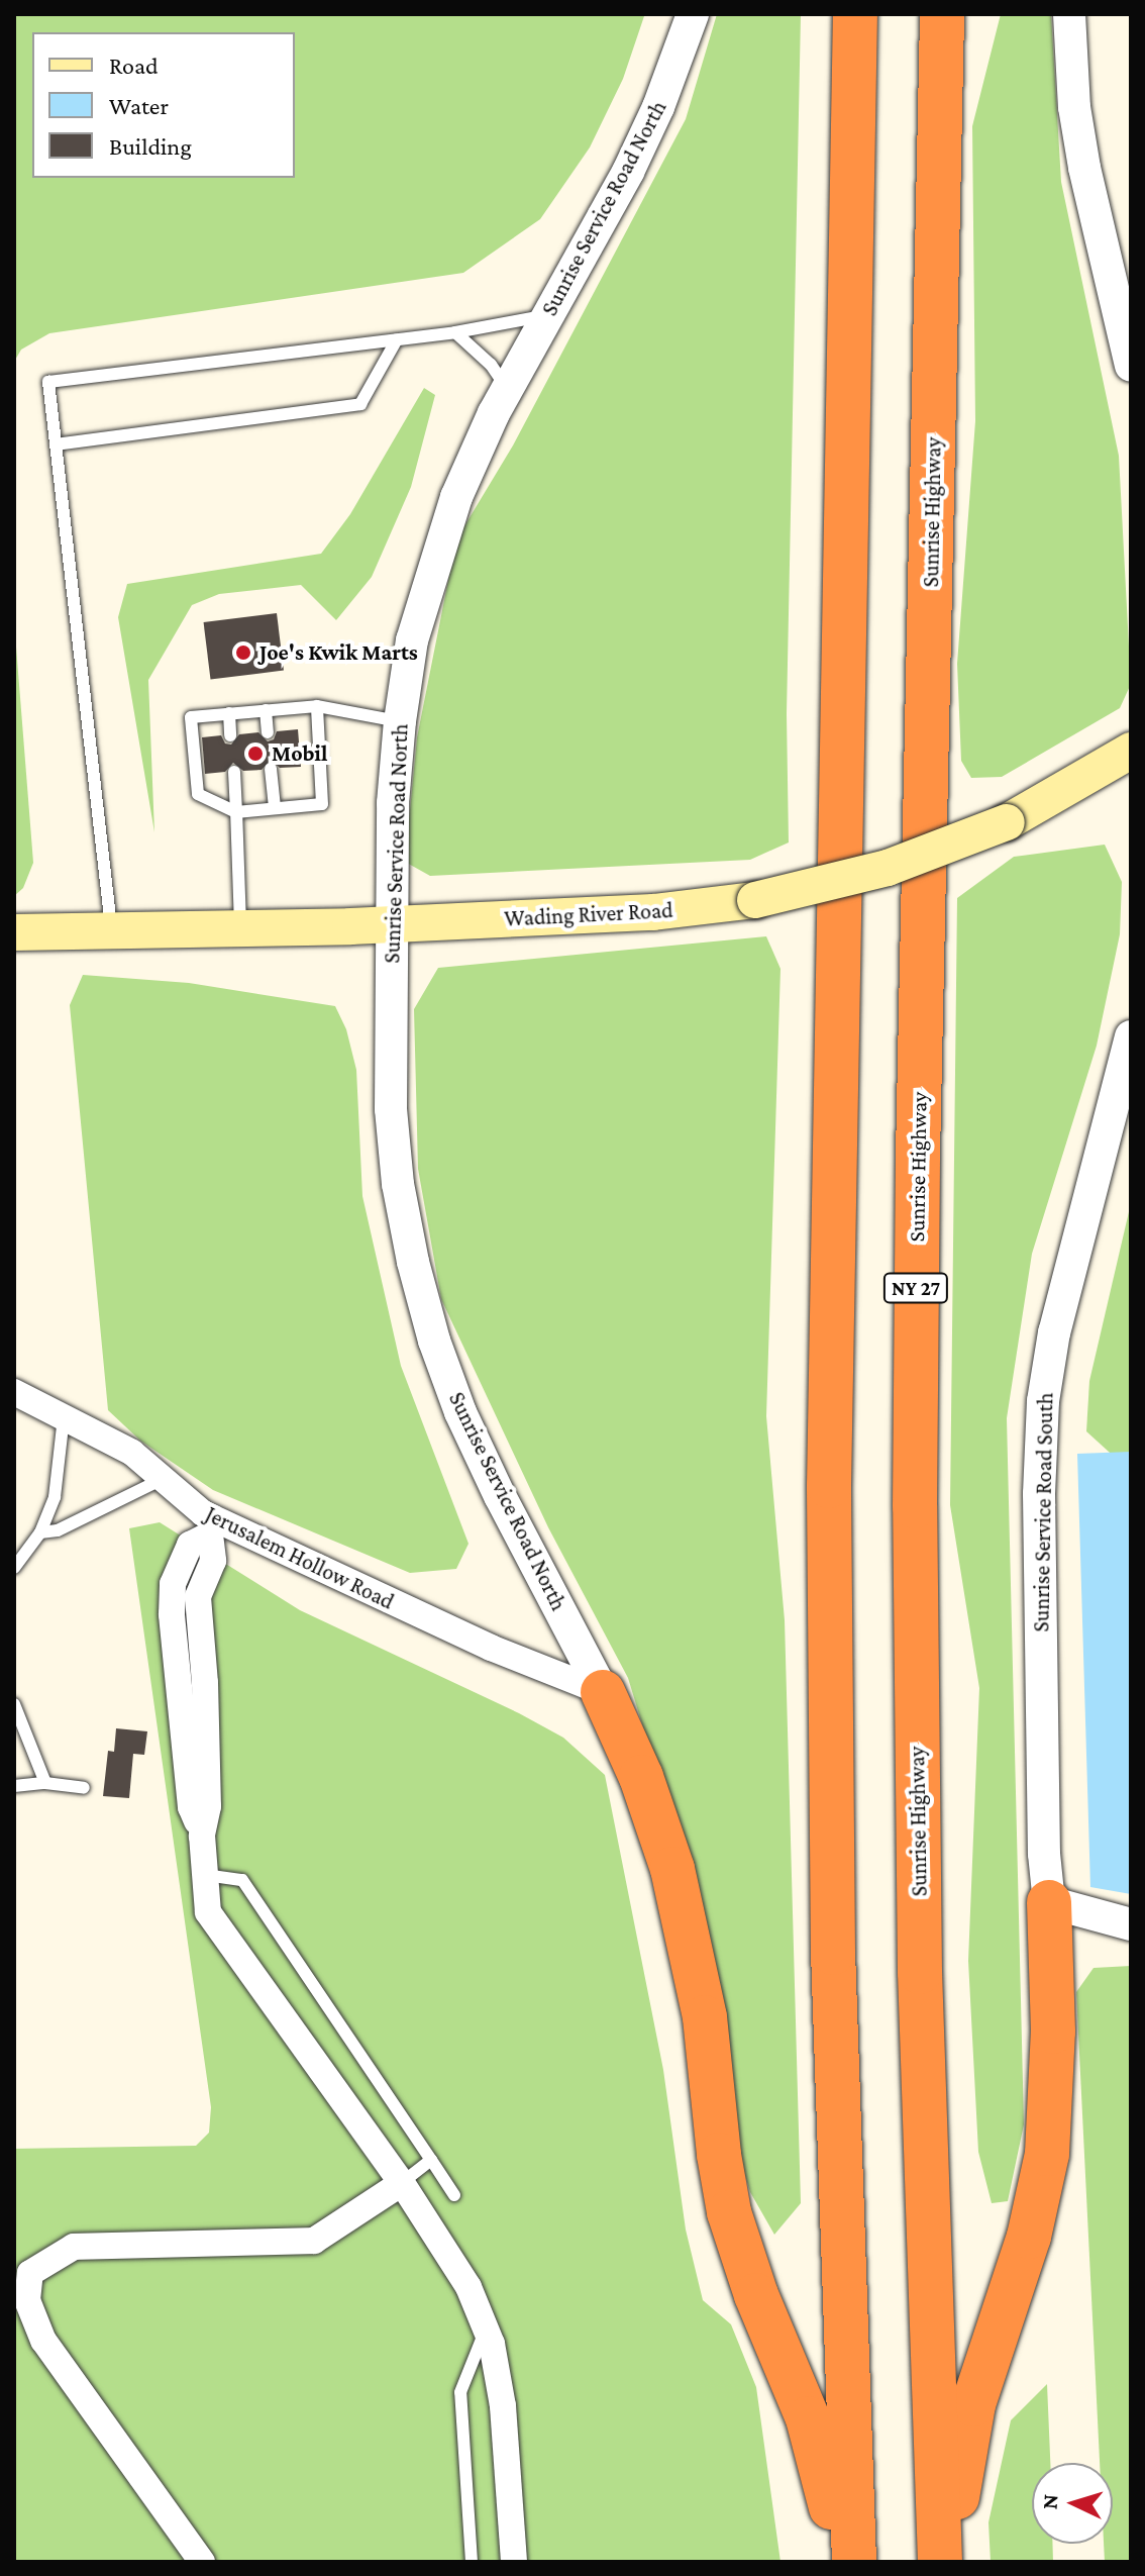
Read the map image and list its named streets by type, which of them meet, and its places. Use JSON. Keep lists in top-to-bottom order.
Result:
{
  "streets": {
    "highway": ["Sunrise Highway", "NY 27"],
    "main road": ["Wading River Road"],
    "street": ["Sunrise Service Road North", "Sunrise Service Road South", "Jerusalem Hollow Road"]
  },
  "crossings": [
    ["Sunrise Service Road North", "Wading River Road"],
    ["Sunrise Service Road North", "Jerusalem Hollow Road"]
  ],
  "places": ["Joe's Kwik Marts", "Mobil"],
  "legend": ["Road", "Water", "Building"],
  "north": "left"
}
